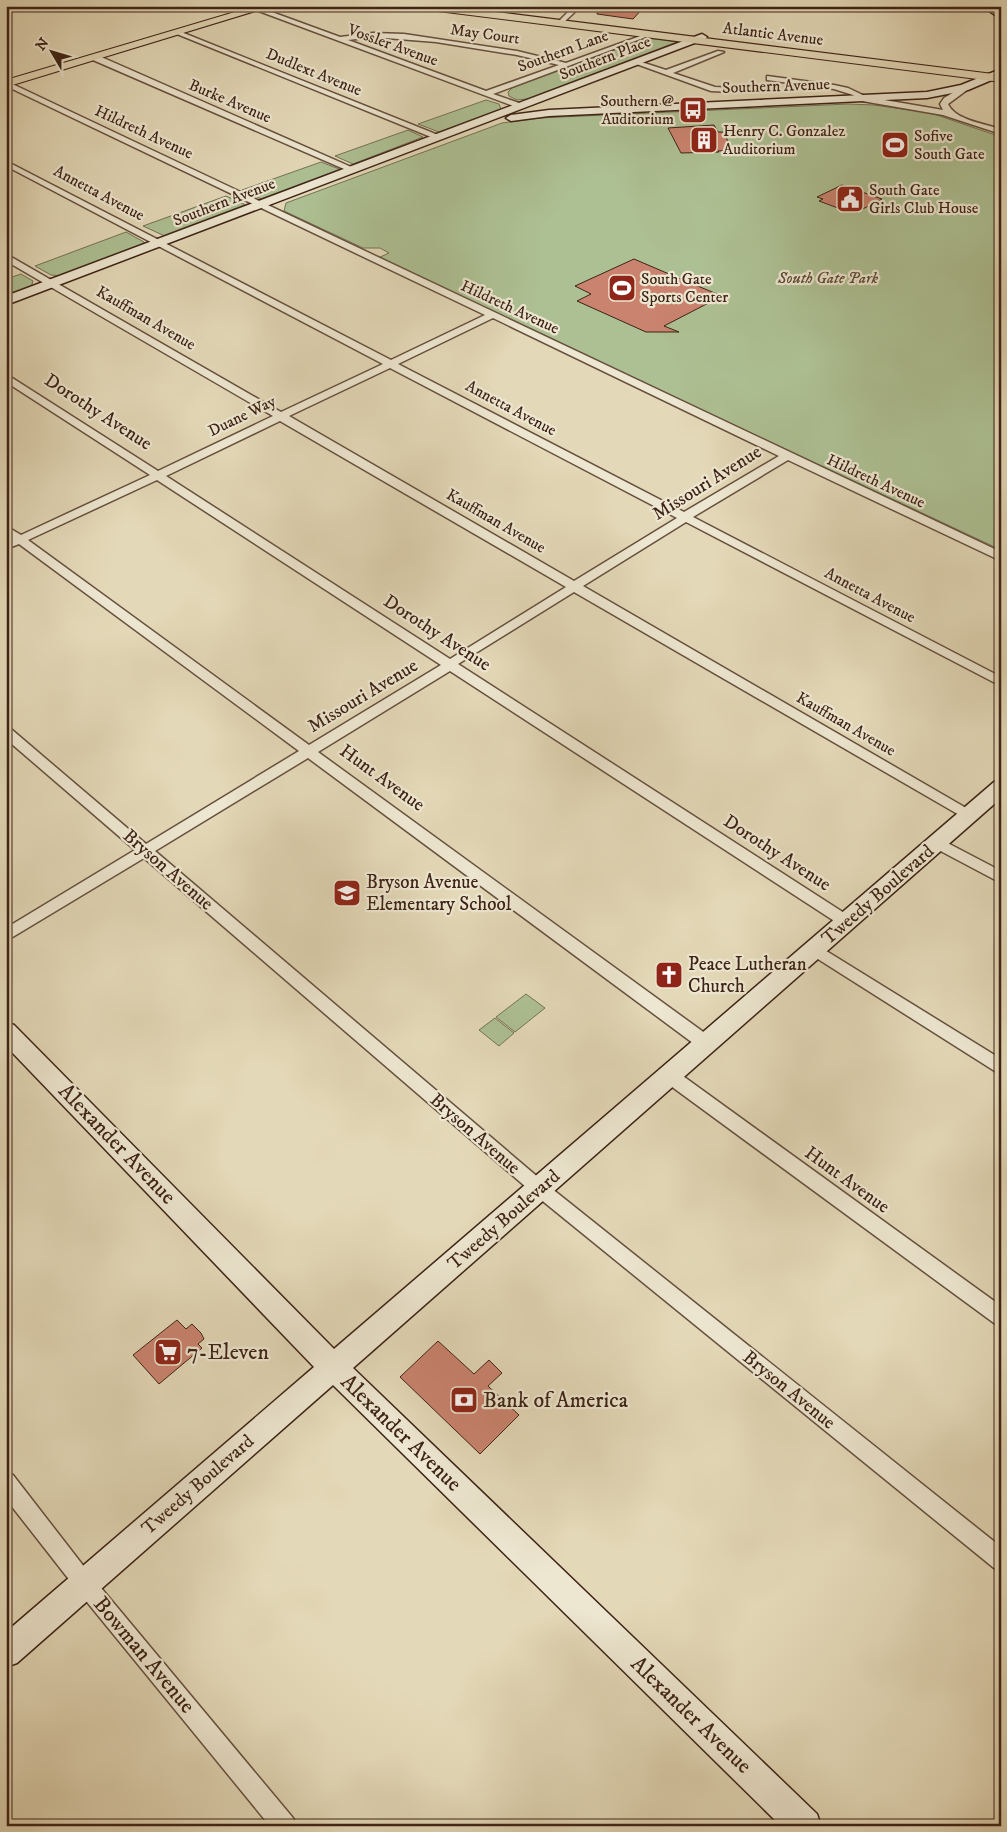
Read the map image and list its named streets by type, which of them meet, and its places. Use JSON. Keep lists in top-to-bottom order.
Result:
{
  "streets": {
    "main road": ["Atlantic Avenue"],
    "street": [
      "May Court",
      "Vossler Avenue",
      "Southern Lane",
      "Southern Place",
      "Dudlext Avenue",
      "Southern Avenue",
      "Burke Avenue",
      "Hildreth Avenue",
      "Annetta Avenue",
      "Kauffman Avenue",
      "Dorothy Avenue",
      "Duane Way",
      "Missouri Avenue",
      "Hunt Avenue",
      "Bryson Avenue",
      "Tweedy Boulevard",
      "Alexander Avenue",
      "Bowman Avenue"
    ]
  },
  "crossings": [
    ["May Court", "Vossler Avenue"],
    ["May Court", "Southern Lane"],
    ["Atlantic Avenue", "Southern Lane"],
    ["Atlantic Avenue", "Southern Place"],
    ["Atlantic Avenue", "Southern Avenue"],
    ["Vossler Avenue", "Southern Lane"],
    ["Vossler Avenue", "Southern Place"],
    ["Vossler Avenue", "Southern Avenue"],
    ["Southern Place", "Southern Avenue"],
    ["Dudlext Avenue", "Southern Avenue"],
    ["Southern Avenue", "Burke Avenue"],
    ["Southern Avenue", "Hildreth Avenue"],
    ["Southern Avenue", "Annetta Avenue"],
    ["Southern Avenue", "Kauffman Avenue"],
    ["Hildreth Avenue", "Duane Way"],
    ["Hildreth Avenue", "Missouri Avenue"],
    ["Annetta Avenue", "Duane Way"],
    ["Annetta Avenue", "Missouri Avenue"],
    ["Kauffman Avenue", "Duane Way"],
    ["Kauffman Avenue", "Missouri Avenue"],
    ["Kauffman Avenue", "Tweedy Boulevard"],
    ["Dorothy Avenue", "Duane Way"],
    ["Dorothy Avenue", "Missouri Avenue"],
    ["Dorothy Avenue", "Tweedy Boulevard"],
    ["Duane Way", "Hunt Avenue"],
    ["Missouri Avenue", "Hunt Avenue"],
    ["Missouri Avenue", "Bryson Avenue"],
    ["Hunt Avenue", "Tweedy Boulevard"],
    ["Bryson Avenue", "Tweedy Boulevard"],
    ["Tweedy Boulevard", "Alexander Avenue"],
    ["Tweedy Boulevard", "Bowman Avenue"]
  ],
  "parks": ["South Gate Park"],
  "places": {
    "bus stop": ["Southern @ Auditorium"],
    "building": ["Henry C. Gonzalez Auditorium"],
    "sports": ["Sofive South Gate", "South Gate Sports Center"],
    "public building": ["South Gate Girls Club House"],
    "school or university": ["Bryson Avenue Elementary School"],
    "church": ["Peace Lutheran Church"],
    "supermarket": ["7-Eleven"],
    "bank": ["Bank of America"]
  },
  "north": "top left"
}
